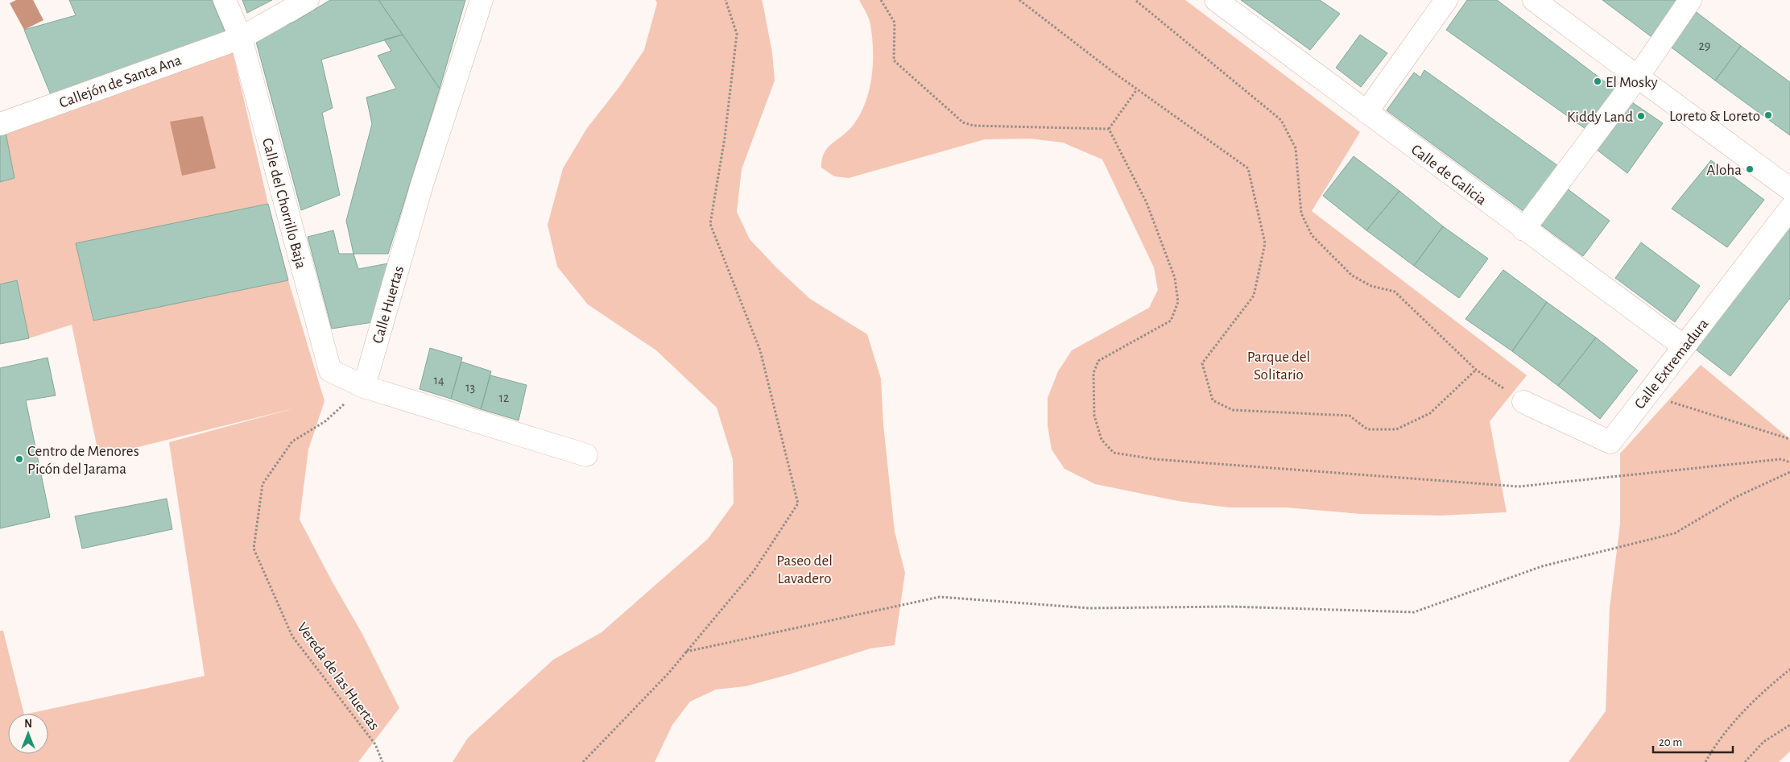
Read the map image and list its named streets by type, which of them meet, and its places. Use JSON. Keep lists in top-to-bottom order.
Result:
{
  "streets": {
    "street": [
      "Callejón de Santa Ana",
      "Calle de Galicia",
      "Calle del Chorrillo Baja",
      "Calle Huertas",
      "Calle Extremadura"
    ],
    "path": ["Vereda de las Huertas"]
  },
  "crossings": [
    ["Callejón de Santa Ana", "Calle del Chorrillo Baja"],
    ["Calle de Galicia", "Calle Extremadura"],
    ["Calle del Chorrillo Baja", "Calle Huertas"],
    ["Calle del Chorrillo Baja", "Vereda de las Huertas"],
    ["Calle Huertas", "Vereda de las Huertas"]
  ],
  "parks": ["Parque del Solitario", "Paseo del Lavadero"],
  "places": [
    "El Mosky",
    "Loreto & Loreto",
    "Kiddy Land",
    "Aloha",
    "Centro de Menores Picón del Jarama"
  ],
  "house_numbers": [
    "29",
    "14",
    "13",
    "12"
  ],
  "scale_bar": "20 m",
  "north": "top"
}
